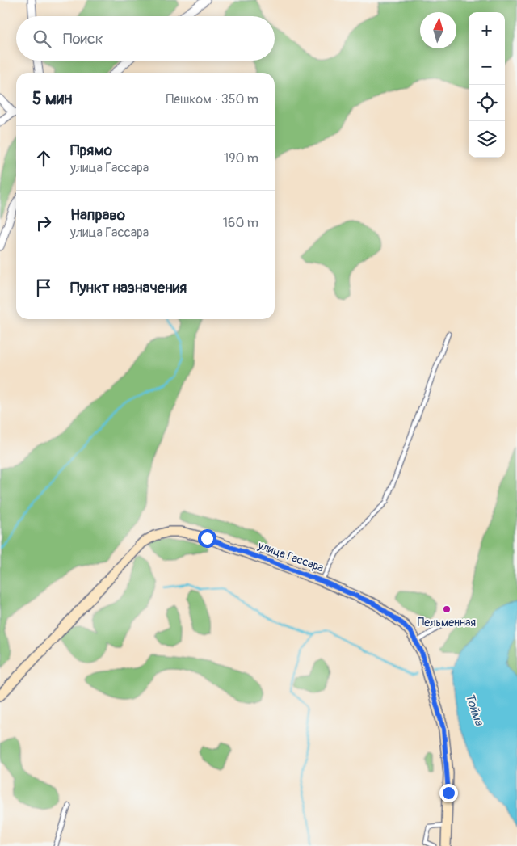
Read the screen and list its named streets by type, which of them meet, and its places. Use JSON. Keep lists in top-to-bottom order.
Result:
{
  "streets": {
    "main road": ["улица Гассара"]
  },
  "water": ["Тойма"],
  "places": ["Пельменная"],
  "north": "top",
  "page": {
    "map_buttons": ["+", "−"],
    "search": "Поиск",
    "heading": ["5 мин", "Пешком · 350 m"],
    "list": [
      ["Прямо", "улица Гассара", "190 m"],
      ["Направо", "улица Гассара", "160 m"],
      "Пункт назначения"
    ]
  }
}
